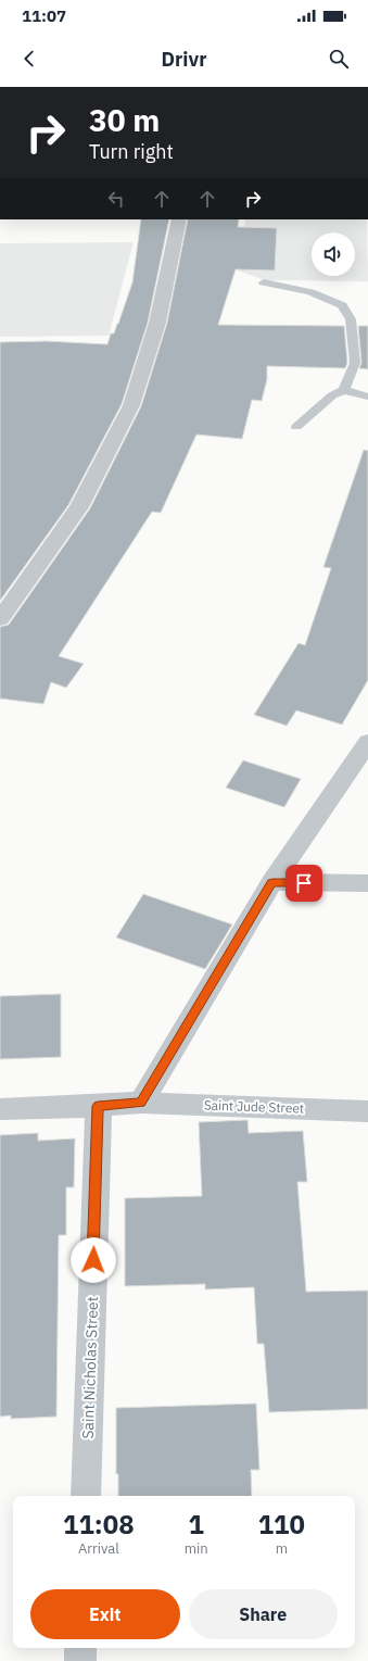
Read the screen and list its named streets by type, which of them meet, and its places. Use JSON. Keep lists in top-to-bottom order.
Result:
{
  "streets": {
    "street": ["Saint Jude Street", "Saint Nicholas Street"]
  },
  "crossings": [
    ["Saint Jude Street", "Saint Nicholas Street"]
  ],
  "page": {
    "status": "11:07",
    "header": "Drivr",
    "turn": ["30 m", "Turn right"],
    "eta": [
      "11:08",
      "Arrival",
      "1",
      "min",
      "110",
      "m"
    ],
    "buttons": ["Exit", "Share"]
  }
}
